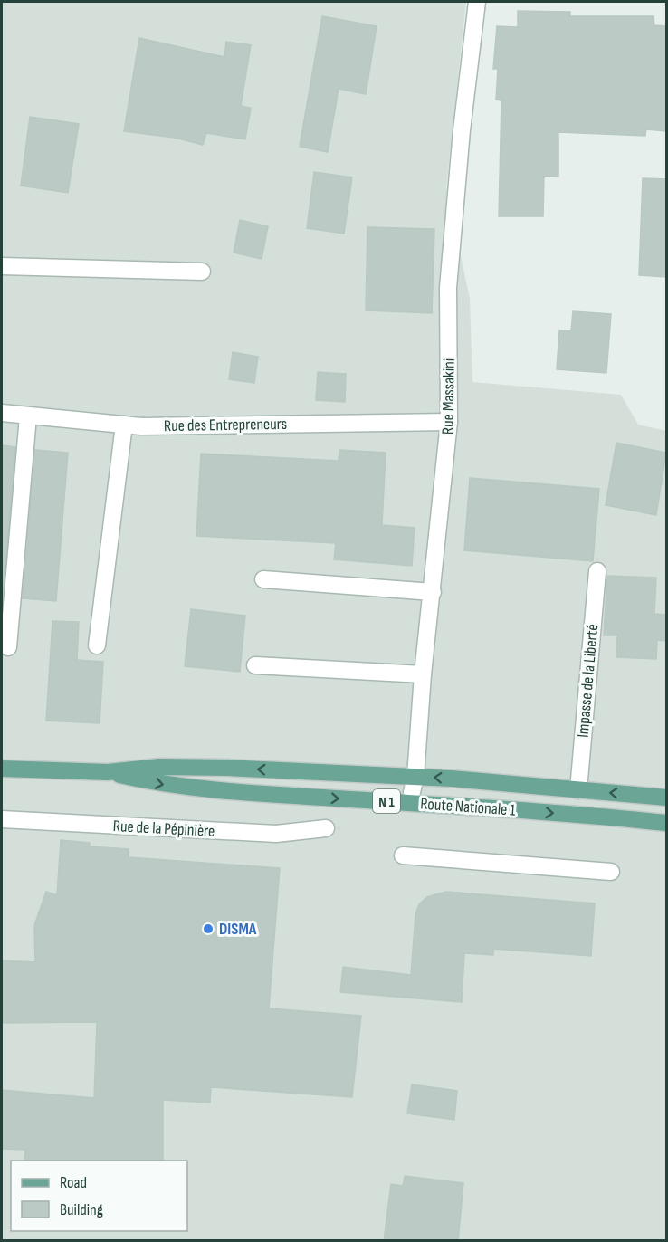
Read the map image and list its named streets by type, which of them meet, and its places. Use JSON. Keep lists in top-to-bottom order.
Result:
{
  "streets": {
    "main road": ["N 1", "Route Nationale 1"],
    "street": [
      "Rue Massakini",
      "Rue des Entrepreneurs",
      "Impasse de la Liberté",
      "Rue de la Pépinière"
    ]
  },
  "crossings": [
    ["Rue Massakini", "Rue des Entrepreneurs"],
    ["Rue Massakini", "Route Nationale 1"],
    ["Impasse de la Liberté", "Route Nationale 1"]
  ],
  "places": ["DISMA"],
  "legend": ["Road", "Building"]
}
